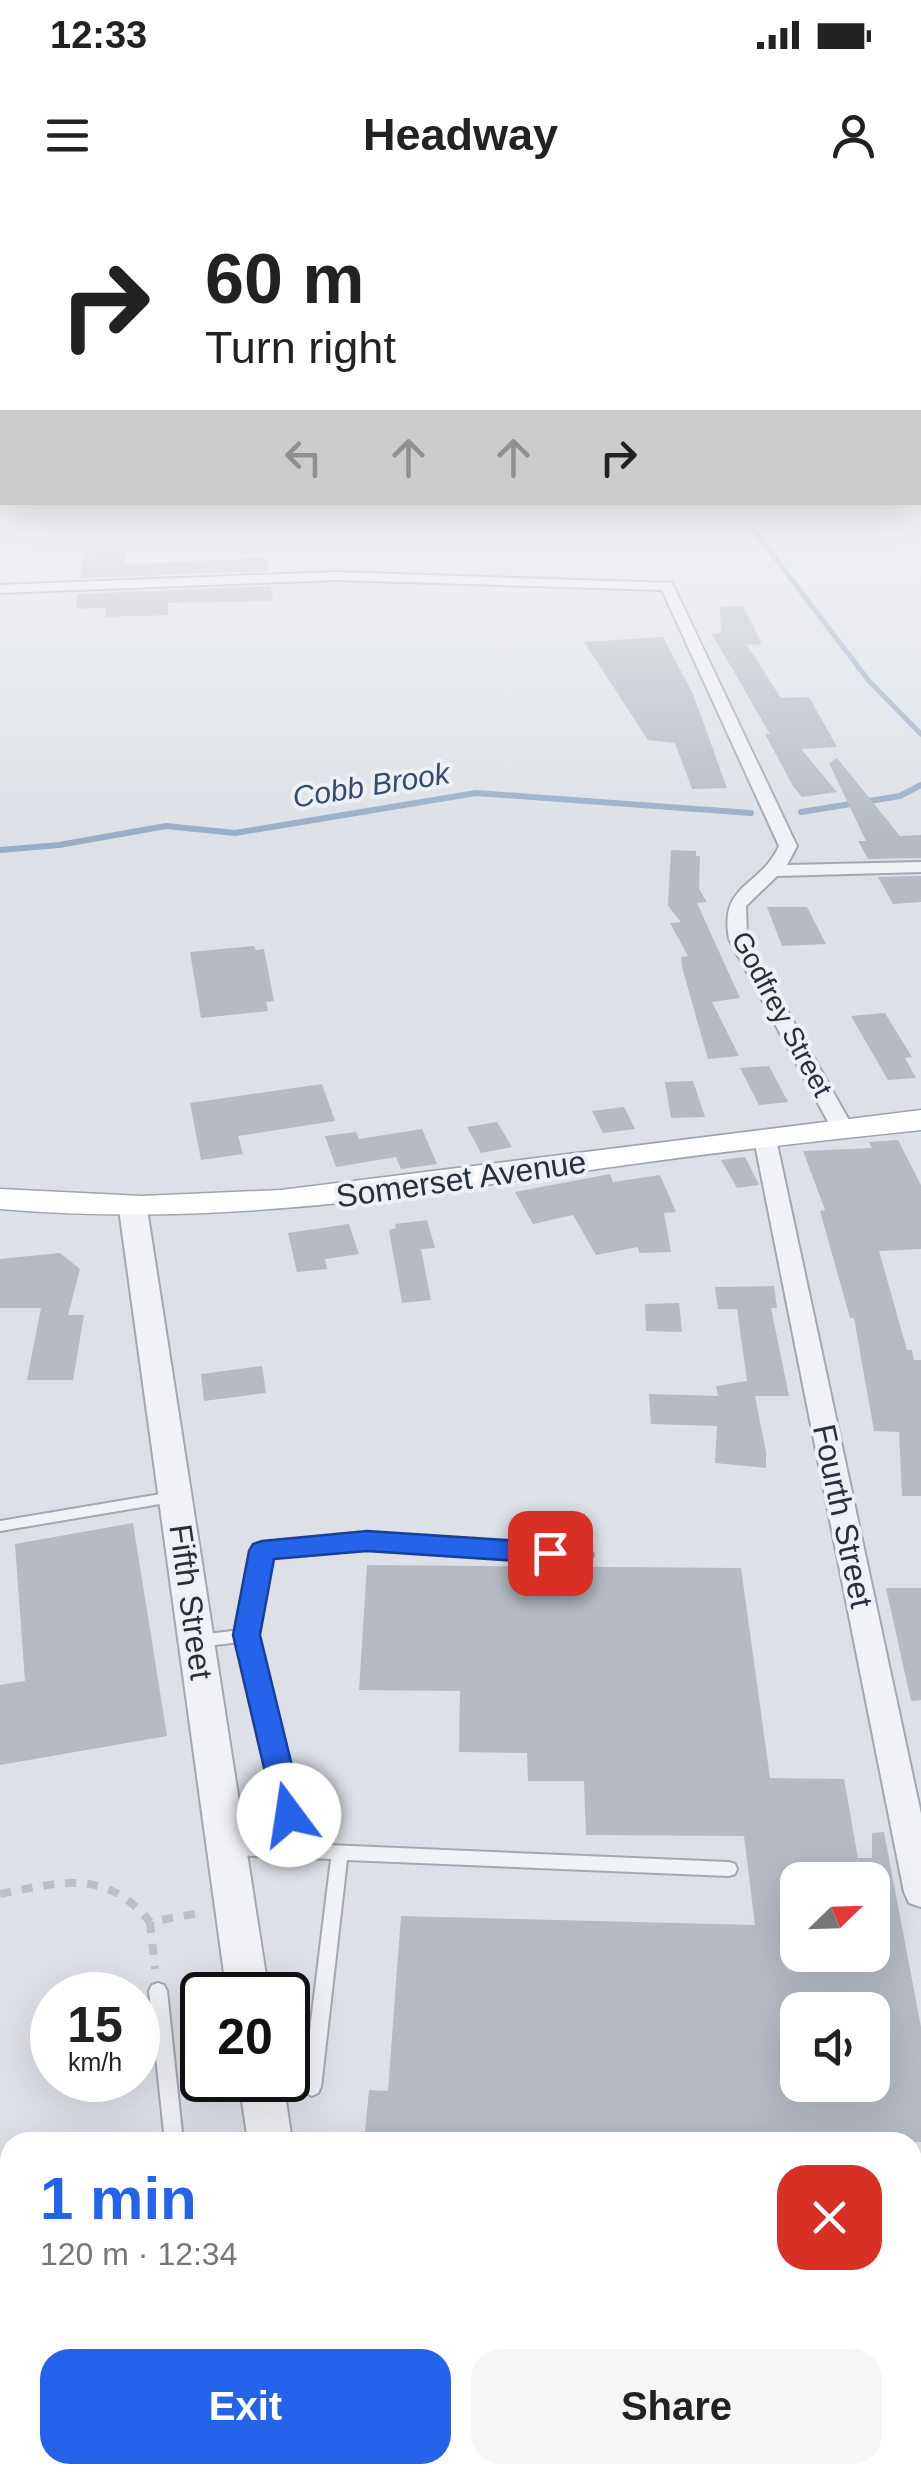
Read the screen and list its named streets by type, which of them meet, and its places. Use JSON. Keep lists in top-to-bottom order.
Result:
{
  "streets": {
    "main road": ["Somerset Avenue"],
    "street": ["Godfrey Street", "Fourth Street", "Fifth Street"]
  },
  "crossings": [
    ["Godfrey Street", "Somerset Avenue"],
    ["Somerset Avenue", "Fourth Street"],
    ["Somerset Avenue", "Fifth Street"]
  ],
  "water": ["Cobb Brook"],
  "north": "top right",
  "page": {
    "status": "12:33",
    "header": "Headway",
    "turn": ["60 m", "Turn right"],
    "speed": "15 km/h",
    "limit": "20",
    "heading": ["1 min", "120 m · 12:34"],
    "buttons": ["Exit", "Share"]
  }
}
